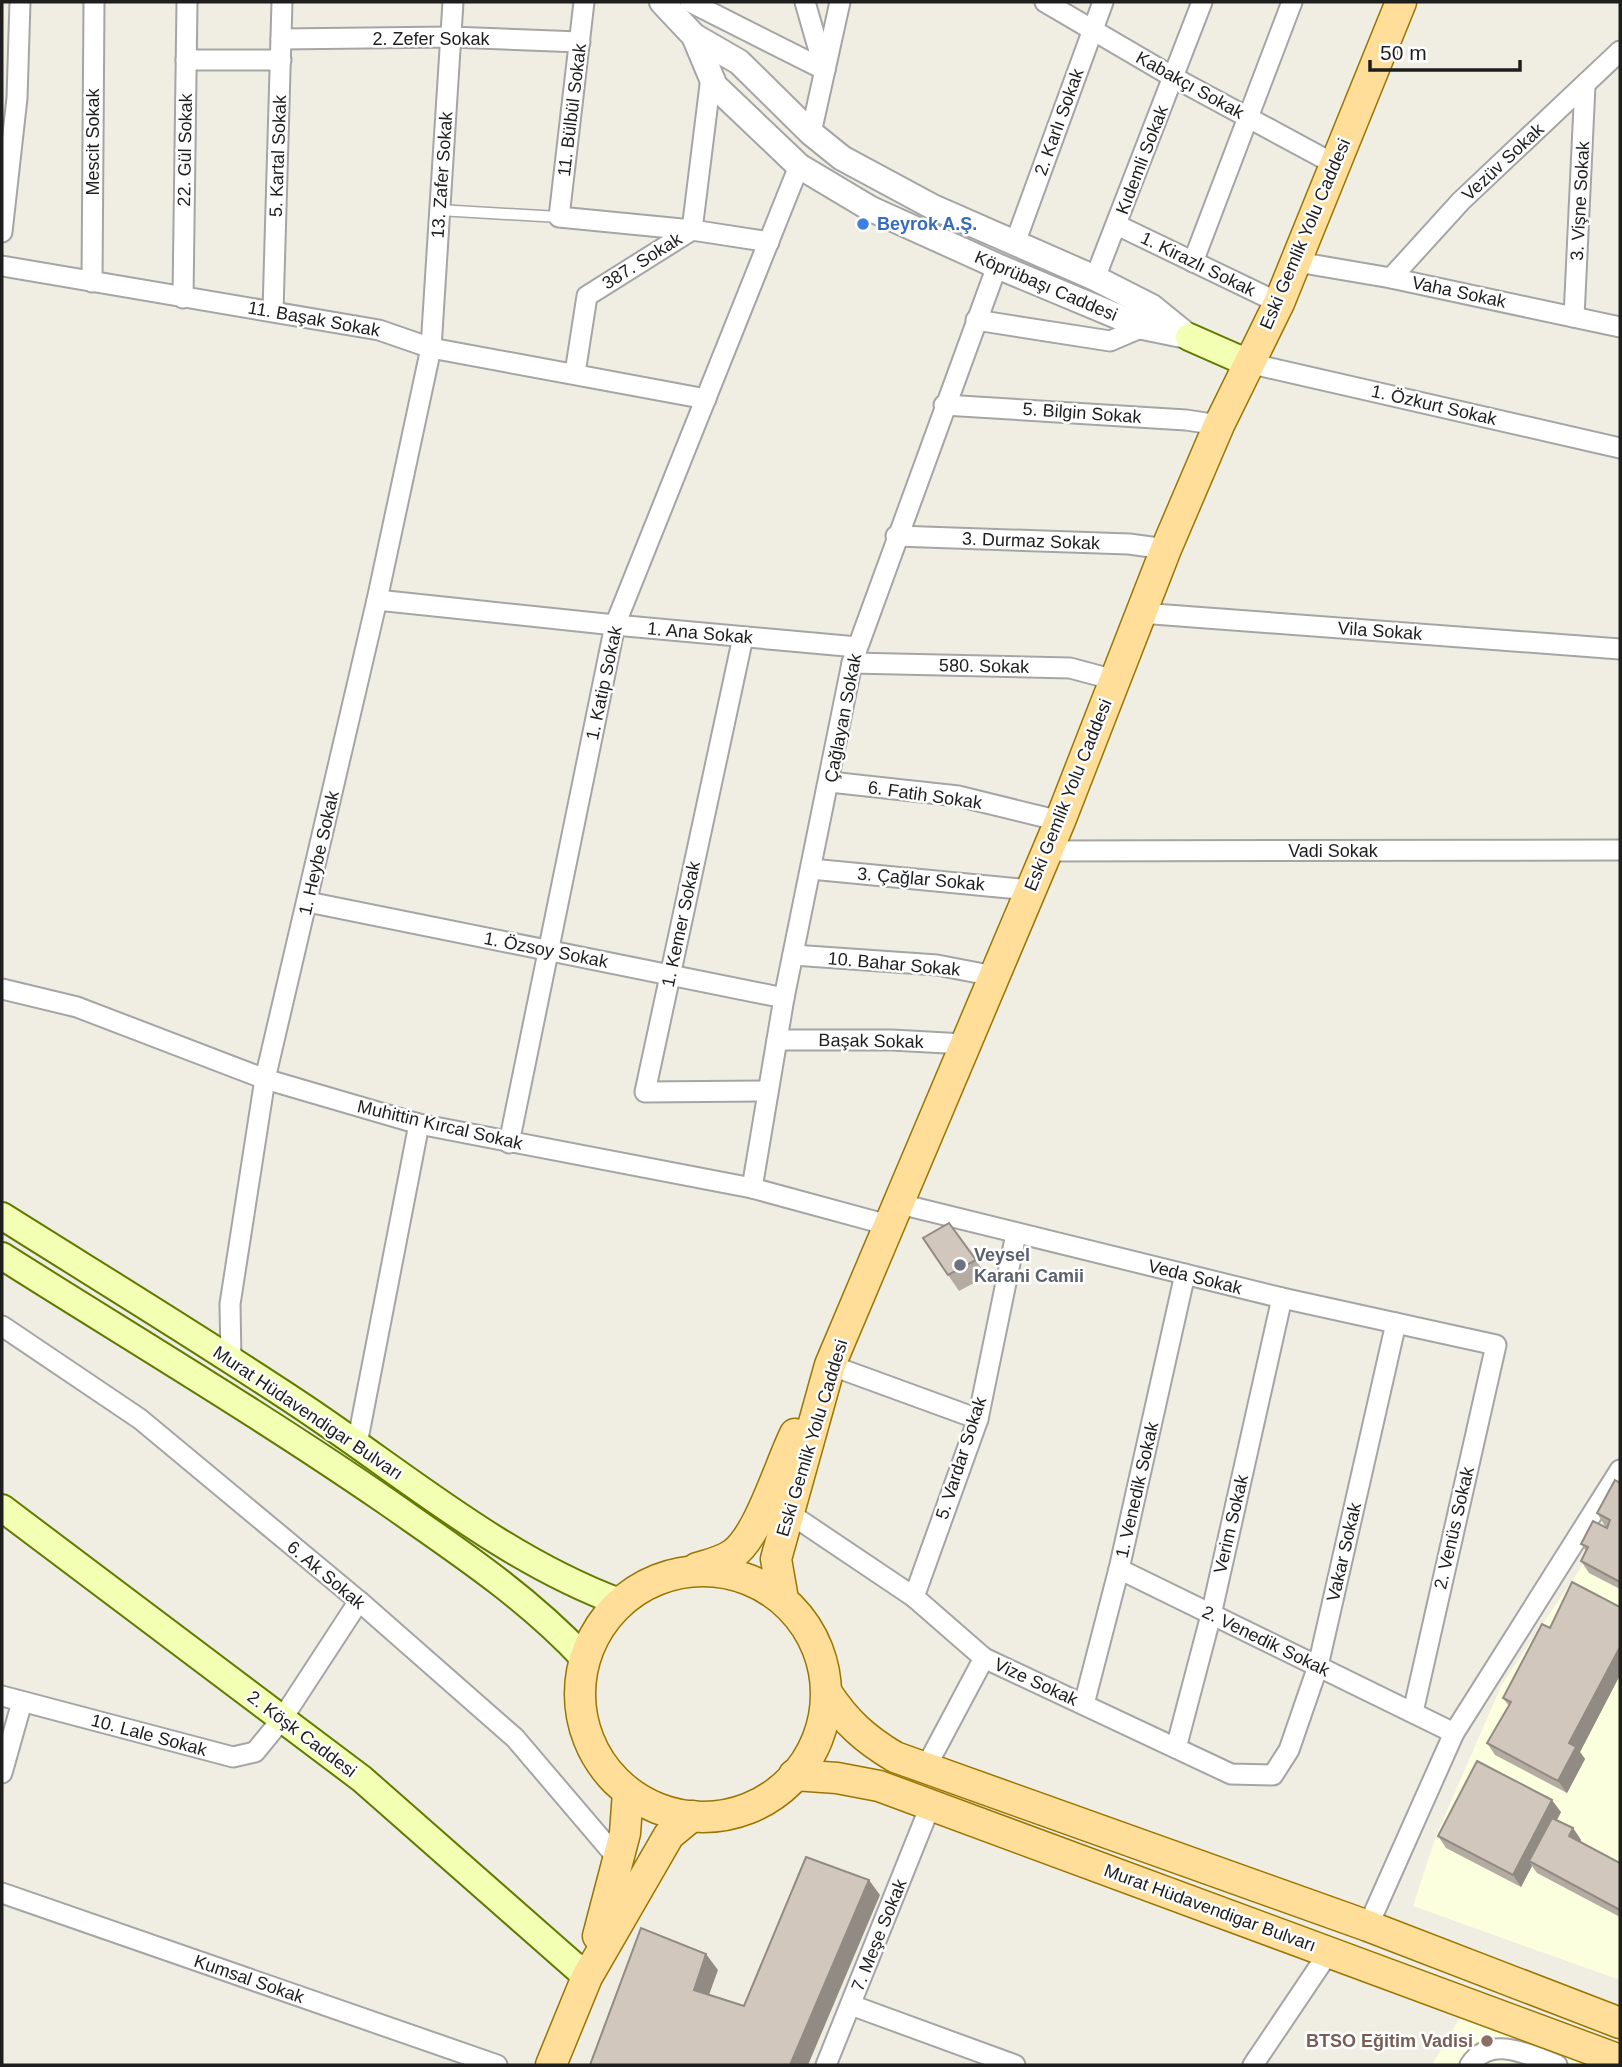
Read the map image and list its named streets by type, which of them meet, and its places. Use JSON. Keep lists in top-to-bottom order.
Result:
{
  "streets": {
    "main road": [
      "Eski Gemlik Yolu Caddesi",
      "Köprübaşı Caddesi",
      "Murat Hüdavendigar Bulvarı",
      "2. Köşk Caddesi"
    ],
    "street": [
      "2. Zefer Sokak",
      "Kabakçı Sokak",
      "11. Bülbül Sokak",
      "2. Karlı Sokak",
      "Mescit Sokak",
      "22. Gül Sokak",
      "5. Kartal Sokak",
      "Kıdemli Sokak",
      "Vezüv Sokak",
      "13. Zafer Sokak",
      "3. Vişne Sokak",
      "387. Sokak",
      "1. Kirazlı Sokak",
      "Vaha Sokak",
      "11. Başak Sokak",
      "1. Özkurt Sokak",
      "5. Bilgin Sokak",
      "3. Durmaz Sokak",
      "Vila Sokak",
      "1. Ana Sokak",
      "580. Sokak",
      "1. Katip Sokak",
      "Çağlayan Sokak",
      "6. Fatih Sokak",
      "Vadi Sokak",
      "1. Heybe Sokak",
      "3. Çağlar Sokak",
      "1. Kemer Sokak",
      "1. Özsoy Sokak",
      "10. Bahar Sokak",
      "Başak Sokak",
      "Muhittin Kırcal Sokak",
      "Veda Sokak",
      "5. Vardar Sokak",
      "1. Venedik Sokak",
      "Verim Sokak",
      "2. Venüs Sokak",
      "Vakar Sokak",
      "6. Ak Sokak",
      "2. Venedik Sokak",
      "Vize Sokak",
      "10. Lale Sokak",
      "7. Meşe Sokak",
      "Kumsal Sokak"
    ]
  },
  "crossings": [
    ["2. Zefer Sokak", "11. Bülbül Sokak"],
    ["2. Zefer Sokak", "5. Kartal Sokak"],
    ["2. Zefer Sokak", "13. Zafer Sokak"],
    ["Kabakçı Sokak", "2. Karlı Sokak"],
    ["Kabakçı Sokak", "Kıdemli Sokak"],
    ["Kabakçı Sokak", "Eski Gemlik Yolu Caddesi"],
    ["2. Karlı Sokak", "Köprübaşı Caddesi"],
    ["Mescit Sokak", "11. Başak Sokak"],
    ["22. Gül Sokak", "11. Başak Sokak"],
    ["5. Kartal Sokak", "11. Başak Sokak"],
    ["Kıdemli Sokak", "1. Kirazlı Sokak"],
    ["Kıdemli Sokak", "Köprübaşı Caddesi"],
    ["Vezüv Sokak", "3. Vişne Sokak"],
    ["Vezüv Sokak", "Vaha Sokak"],
    ["13. Zafer Sokak", "11. Başak Sokak"],
    ["13. Zafer Sokak", "1. Heybe Sokak"],
    ["3. Vişne Sokak", "Vaha Sokak"],
    ["Eski Gemlik Yolu Caddesi", "1. Kirazlı Sokak"],
    ["Eski Gemlik Yolu Caddesi", "Köprübaşı Caddesi"],
    ["Eski Gemlik Yolu Caddesi", "Vaha Sokak"],
    ["Eski Gemlik Yolu Caddesi", "1. Özkurt Sokak"],
    ["Eski Gemlik Yolu Caddesi", "5. Bilgin Sokak"],
    ["Eski Gemlik Yolu Caddesi", "3. Durmaz Sokak"],
    ["Eski Gemlik Yolu Caddesi", "Vila Sokak"],
    ["Eski Gemlik Yolu Caddesi", "580. Sokak"],
    ["Eski Gemlik Yolu Caddesi", "6. Fatih Sokak"],
    ["Eski Gemlik Yolu Caddesi", "Vadi Sokak"],
    ["Eski Gemlik Yolu Caddesi", "3. Çağlar Sokak"],
    ["Eski Gemlik Yolu Caddesi", "10. Bahar Sokak"],
    ["Eski Gemlik Yolu Caddesi", "Başak Sokak"],
    ["Eski Gemlik Yolu Caddesi", "Muhittin Kırcal Sokak"],
    ["Eski Gemlik Yolu Caddesi", "Veda Sokak"],
    ["Eski Gemlik Yolu Caddesi", "Murat Hüdavendigar Bulvarı"],
    ["Eski Gemlik Yolu Caddesi", "Vize Sokak"],
    ["387. Sokak", "Köprübaşı Caddesi"],
    ["387. Sokak", "11. Başak Sokak"],
    ["387. Sokak", "1. Katip Sokak"],
    ["Köprübaşı Caddesi", "1. Özkurt Sokak"],
    ["Köprübaşı Caddesi", "1. Katip Sokak"],
    ["Köprübaşı Caddesi", "Çağlayan Sokak"],
    ["11. Başak Sokak", "1. Katip Sokak"],
    ["11. Başak Sokak", "1. Heybe Sokak"],
    ["5. Bilgin Sokak", "Çağlayan Sokak"],
    ["3. Durmaz Sokak", "Çağlayan Sokak"],
    ["1. Ana Sokak", "580. Sokak"],
    ["1. Ana Sokak", "1. Katip Sokak"],
    ["1. Ana Sokak", "Çağlayan Sokak"],
    ["1. Ana Sokak", "1. Heybe Sokak"],
    ["1. Ana Sokak", "1. Kemer Sokak"],
    ["580. Sokak", "Çağlayan Sokak"],
    ["1. Katip Sokak", "1. Özsoy Sokak"],
    ["1. Katip Sokak", "Muhittin Kırcal Sokak"],
    ["Çağlayan Sokak", "6. Fatih Sokak"],
    ["Çağlayan Sokak", "3. Çağlar Sokak"],
    ["Çağlayan Sokak", "1. Kemer Sokak"],
    ["Çağlayan Sokak", "1. Özsoy Sokak"],
    ["Çağlayan Sokak", "10. Bahar Sokak"],
    ["Çağlayan Sokak", "Başak Sokak"],
    ["Çağlayan Sokak", "Muhittin Kırcal Sokak"],
    ["1. Heybe Sokak", "1. Özsoy Sokak"],
    ["1. Heybe Sokak", "Muhittin Kırcal Sokak"],
    ["1. Heybe Sokak", "Murat Hüdavendigar Bulvarı"],
    ["1. Kemer Sokak", "1. Özsoy Sokak"],
    ["Muhittin Kırcal Sokak", "Veda Sokak"],
    ["Veda Sokak", "5. Vardar Sokak"],
    ["Veda Sokak", "1. Venedik Sokak"],
    ["Veda Sokak", "Verim Sokak"],
    ["Veda Sokak", "2. Venüs Sokak"],
    ["Veda Sokak", "Vakar Sokak"],
    ["Murat Hüdavendigar Bulvarı", "7. Meşe Sokak"],
    ["5. Vardar Sokak", "Vize Sokak"],
    ["1. Venedik Sokak", "2. Venedik Sokak"],
    ["1. Venedik Sokak", "Vize Sokak"],
    ["Verim Sokak", "2. Venedik Sokak"],
    ["Verim Sokak", "Vize Sokak"],
    ["2. Venüs Sokak", "2. Venedik Sokak"],
    ["Vakar Sokak", "2. Venedik Sokak"],
    ["Vakar Sokak", "Vize Sokak"],
    ["6. Ak Sokak", "10. Lale Sokak"],
    ["2. Köşk Caddesi", "10. Lale Sokak"]
  ],
  "places": ["Beyrok A.Ş.", "Veysel Karani Camii", "BTSO Eğitim Vadisi"],
  "scale_bar": "50 m"
}
